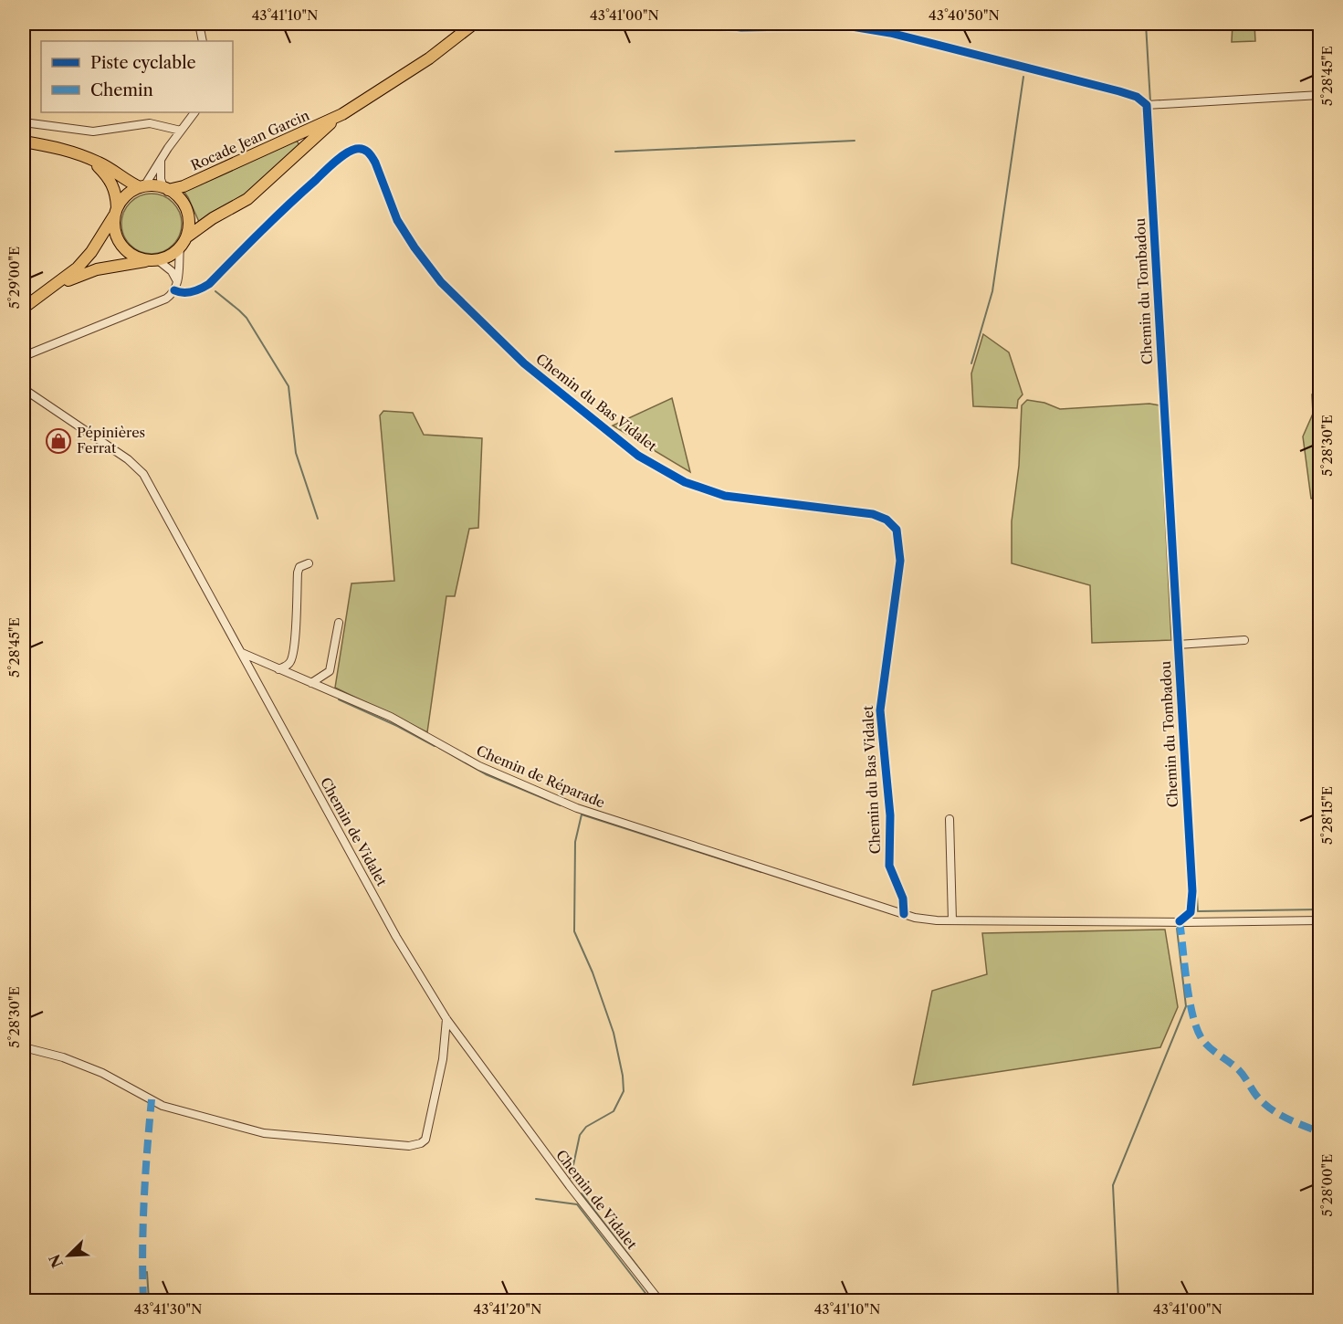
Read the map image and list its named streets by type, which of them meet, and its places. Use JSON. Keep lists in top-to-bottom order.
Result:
{
  "streets": {
    "main road": ["Rocade Jean Garcin"],
    "street": [
      "Chemin du Tombadou",
      "Chemin du Bas Vidalet",
      "Chemin de Réparade",
      "Chemin de Vidalet"
    ]
  },
  "crossings": [
    ["Chemin du Tombadou", "Chemin de Réparade"],
    ["Chemin du Bas Vidalet", "Chemin de Réparade"],
    ["Chemin de Réparade", "Chemin de Vidalet"]
  ],
  "places": {
    "shop": ["Pépinières Ferrat"]
  },
  "legend": ["Piste cyclable", "Chemin"],
  "north": "bottom left",
  "coordinates": [
    "43°41'10\"N",
    "43°41'00\"N",
    "43°40'50\"N",
    "5°28'45\"E",
    "5°29'00\"E",
    "5°28'30\"E",
    "5°28'15\"E",
    "5°28'00\"E",
    "43°41'30\"N",
    "43°41'20\"N"
  ]
}
